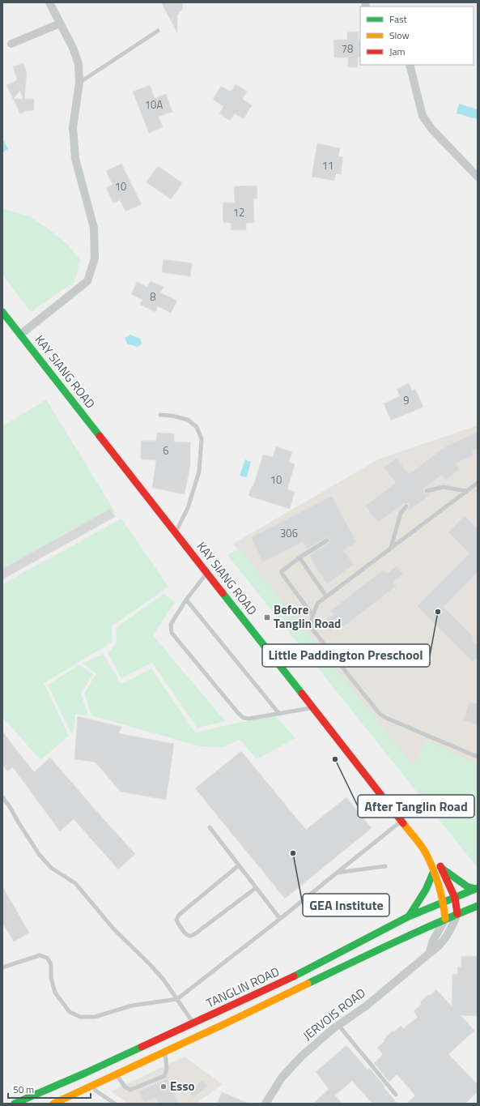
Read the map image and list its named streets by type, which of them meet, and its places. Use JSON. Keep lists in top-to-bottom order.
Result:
{
  "streets": {
    "main road": ["KAY SIANG ROAD", "TANGLIN ROAD"],
    "street": ["JERVOIS ROAD"]
  },
  "crossings": [
    ["KAY SIANG ROAD", "TANGLIN ROAD"],
    ["TANGLIN ROAD", "JERVOIS ROAD"]
  ],
  "places": {
    "other": [
      "Little Paddington Preschool",
      "After Tanglin Road",
      "GEA Institute",
      "Esso"
    ],
    "transit": ["Before Tanglin Road"]
  },
  "house_numbers": [
    "78",
    "10A",
    "11",
    "10",
    "12",
    "8",
    "9",
    "6",
    "10",
    "306"
  ],
  "legend": ["Fast", "Slow", "Jam"],
  "scale_bar": "50 m"
}
